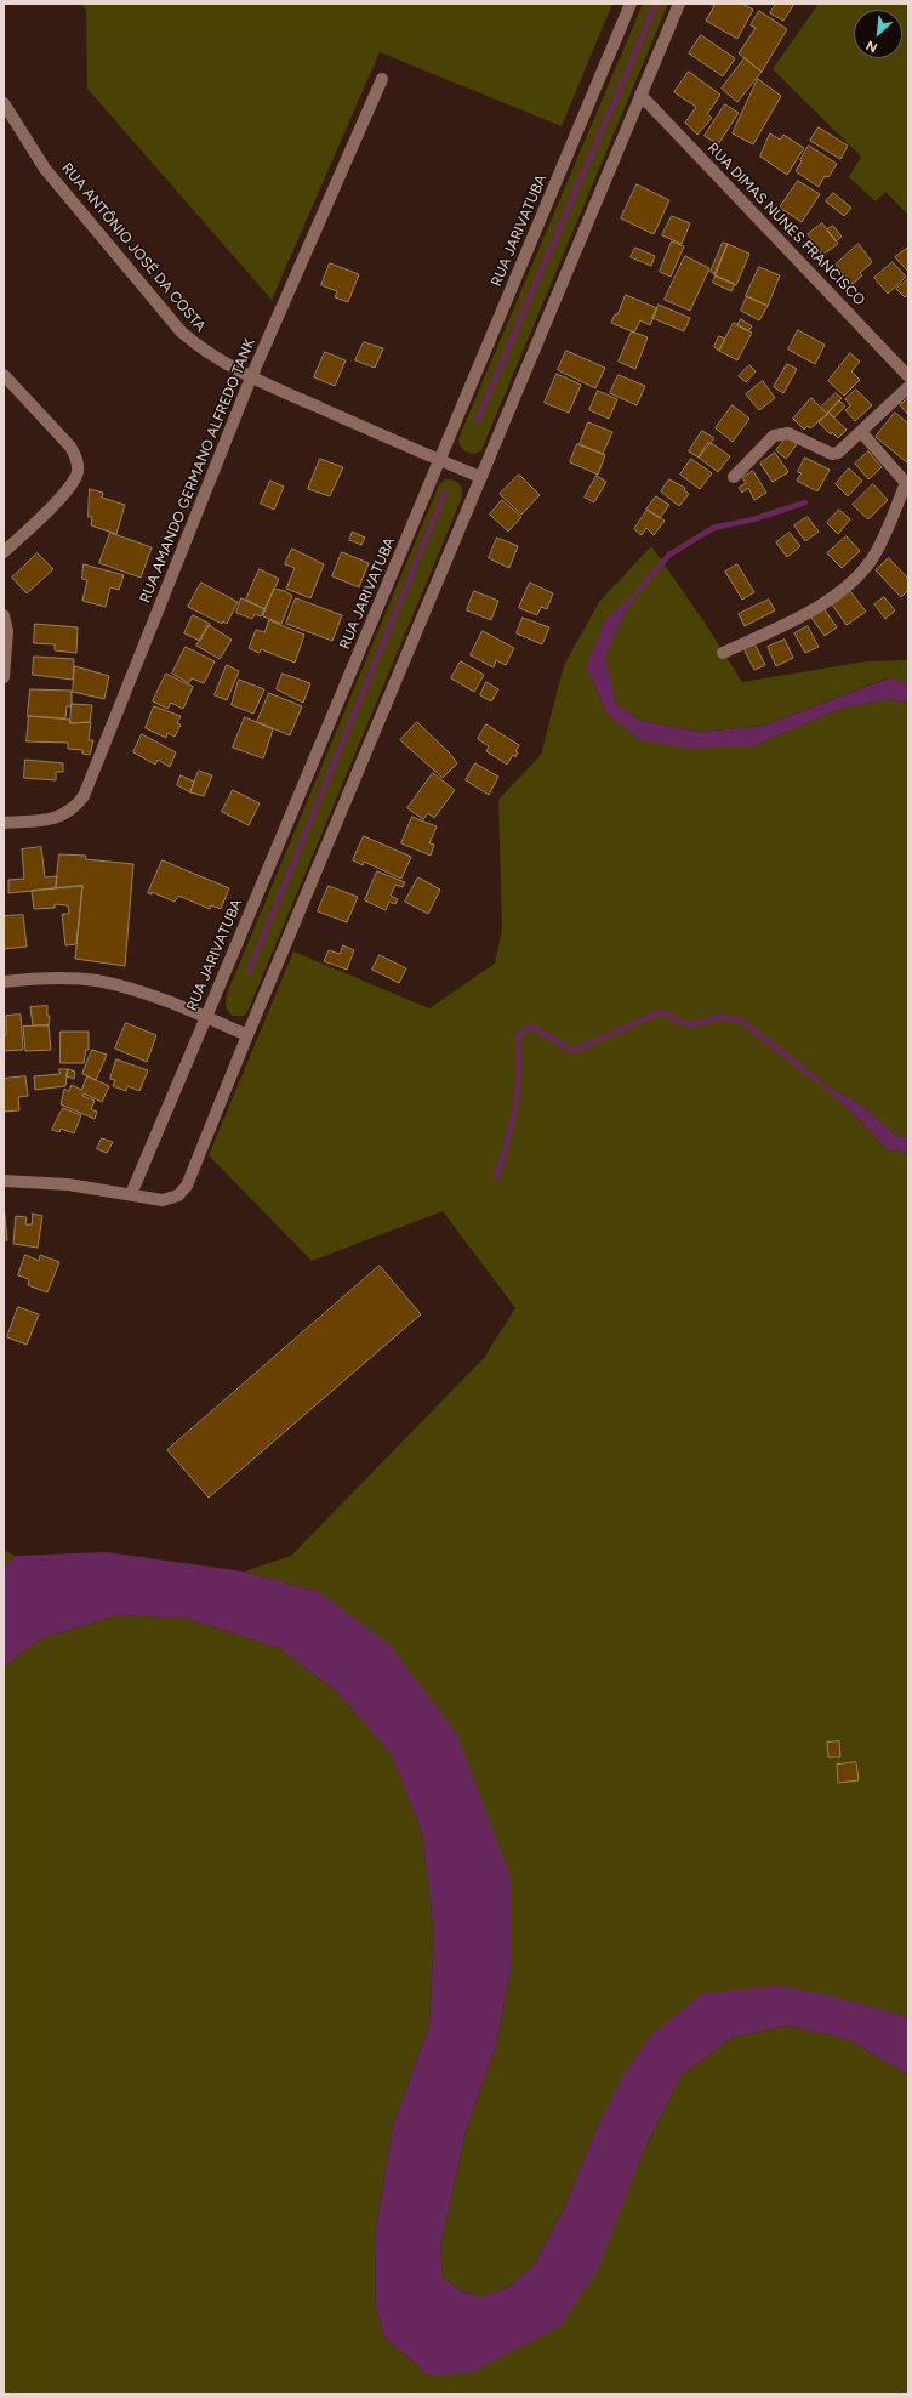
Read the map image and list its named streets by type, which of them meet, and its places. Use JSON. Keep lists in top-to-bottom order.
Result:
{
  "streets": {
    "street": [
      "RUA DIMAS NUNES FRANCISCO",
      "RUA JARIVATUBA",
      "RUA ANTÔNIO JOSÉ DA COSTA",
      "RUA AMANDO GERMANO ALFREDO TANK"
    ]
  },
  "crossings": [
    ["RUA JARIVATUBA", "RUA ANTÔNIO JOSÉ DA COSTA"],
    ["RUA ANTÔNIO JOSÉ DA COSTA", "RUA AMANDO GERMANO ALFREDO TANK"]
  ],
  "north": "bottom left"
}
